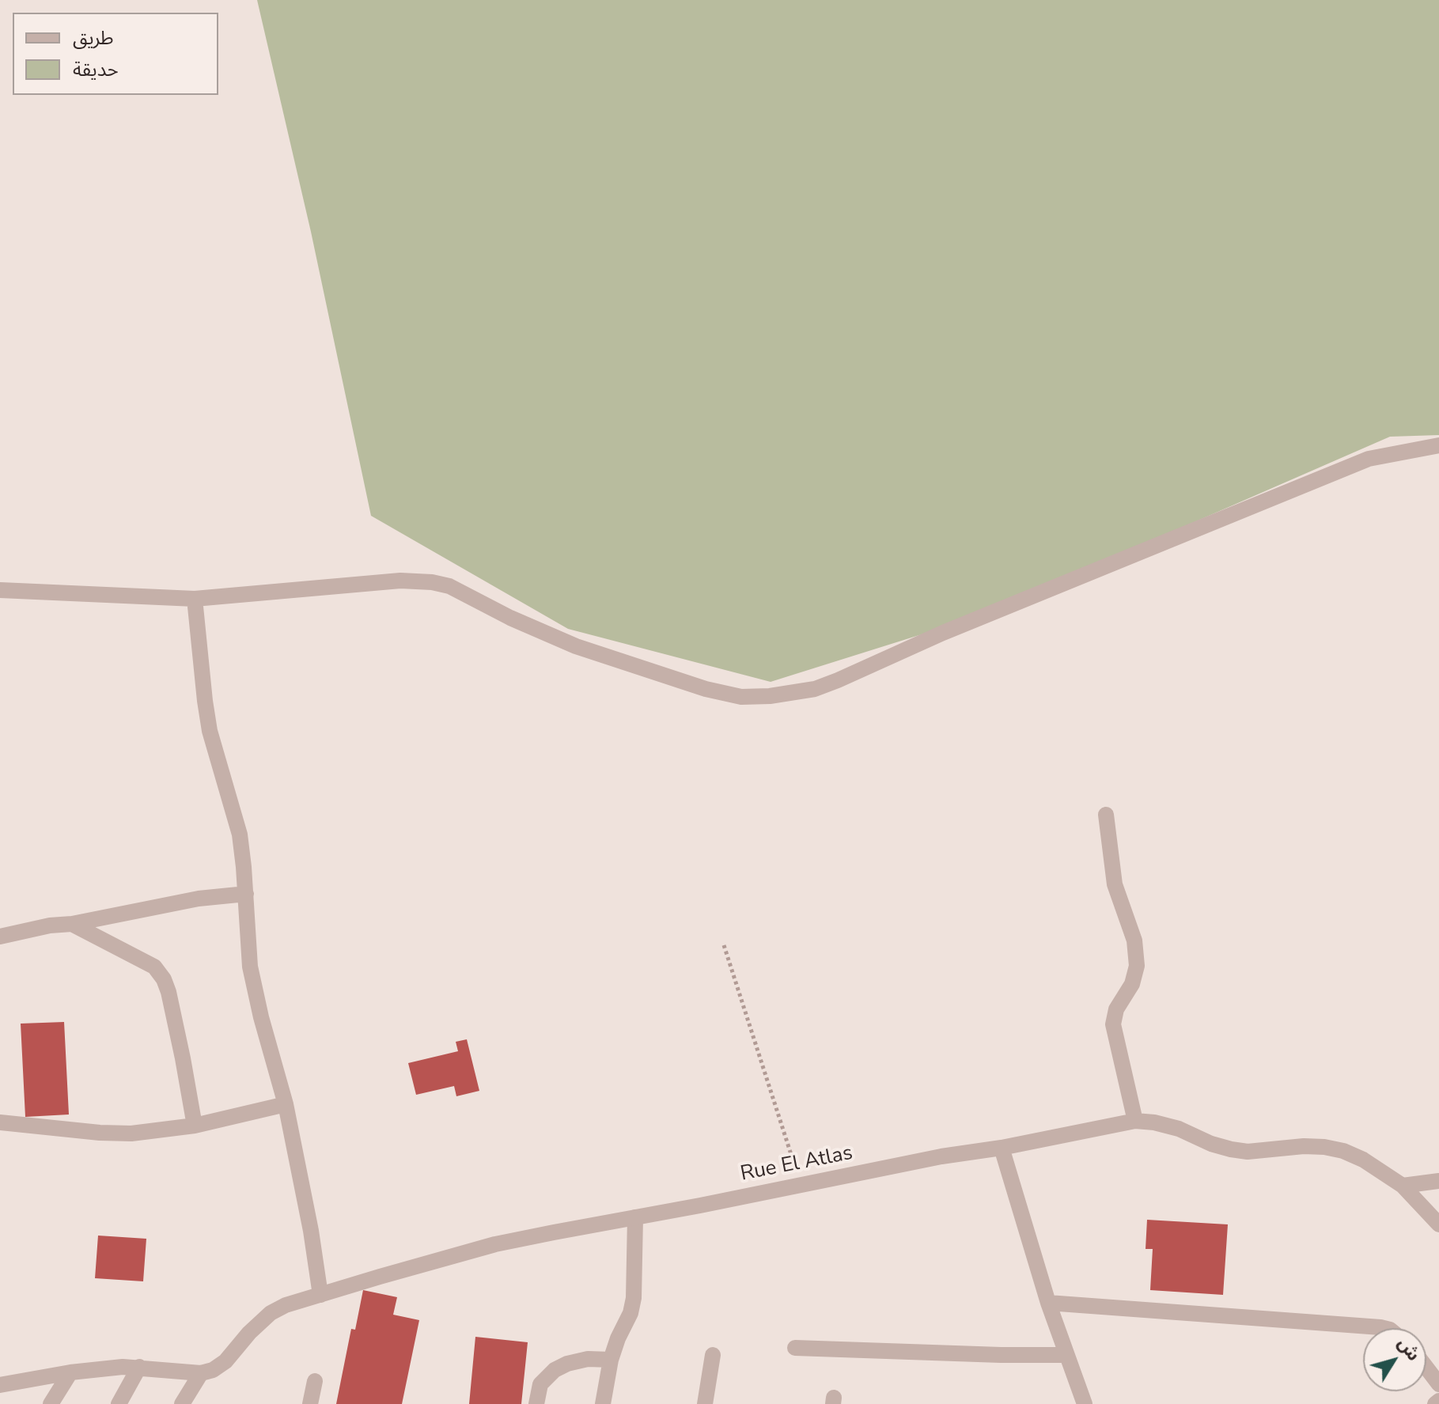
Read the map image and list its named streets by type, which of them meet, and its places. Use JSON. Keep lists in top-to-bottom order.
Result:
{
  "streets": {
    "street": ["Rue El Atlas"]
  },
  "legend": ["طريق", "حديقة"],
  "north": "top right"
}
